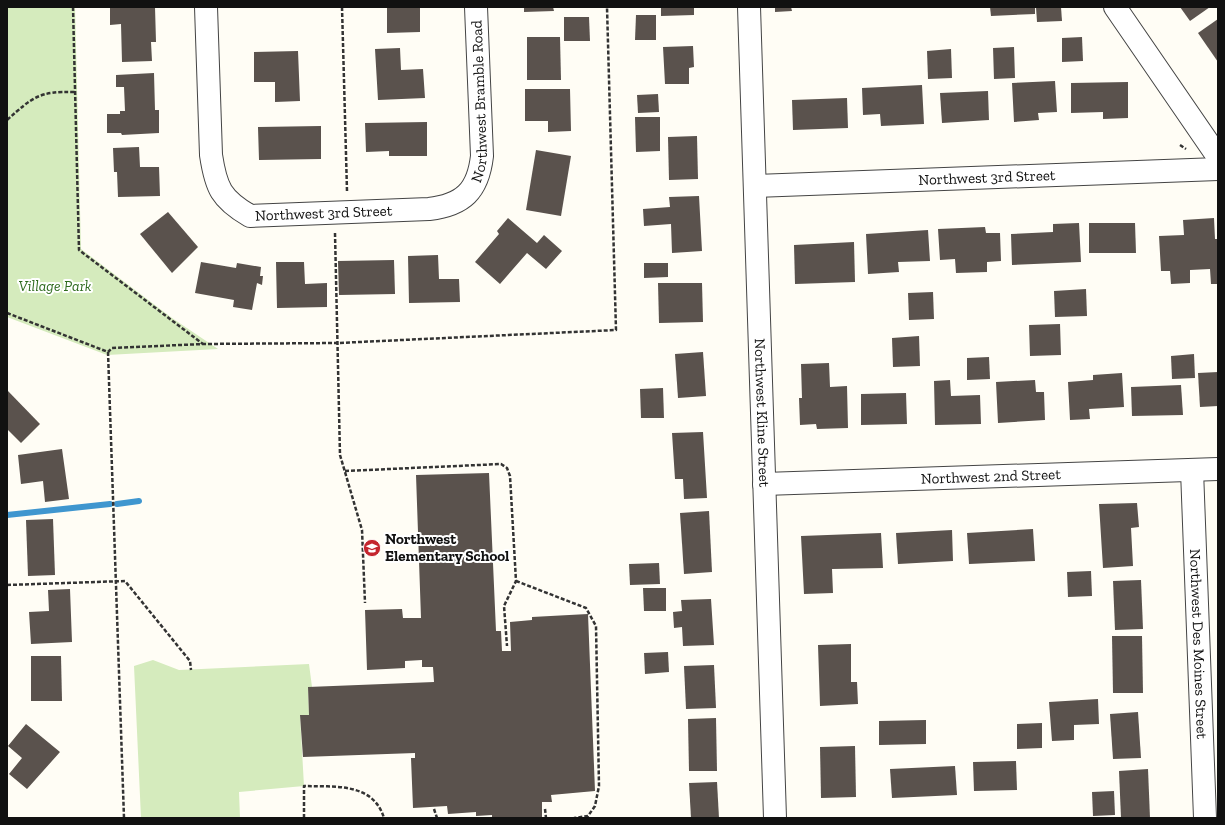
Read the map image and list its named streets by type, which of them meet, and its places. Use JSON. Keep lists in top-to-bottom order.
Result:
{
  "streets": {
    "street": [
      "Northwest Bramble Road",
      "Northwest 3rd Street",
      "Northwest Kline Street",
      "Northwest 2nd Street",
      "Northwest Des Moines Street"
    ]
  },
  "crossings": [
    ["Northwest Bramble Road", "Northwest 3rd Street"],
    ["Northwest 3rd Street", "Northwest Kline Street"],
    ["Northwest Kline Street", "Northwest 2nd Street"],
    ["Northwest 2nd Street", "Northwest Des Moines Street"]
  ],
  "parks": ["Village Park"],
  "places": {
    "school or university": ["Northwest Elementary School"]
  }
}
